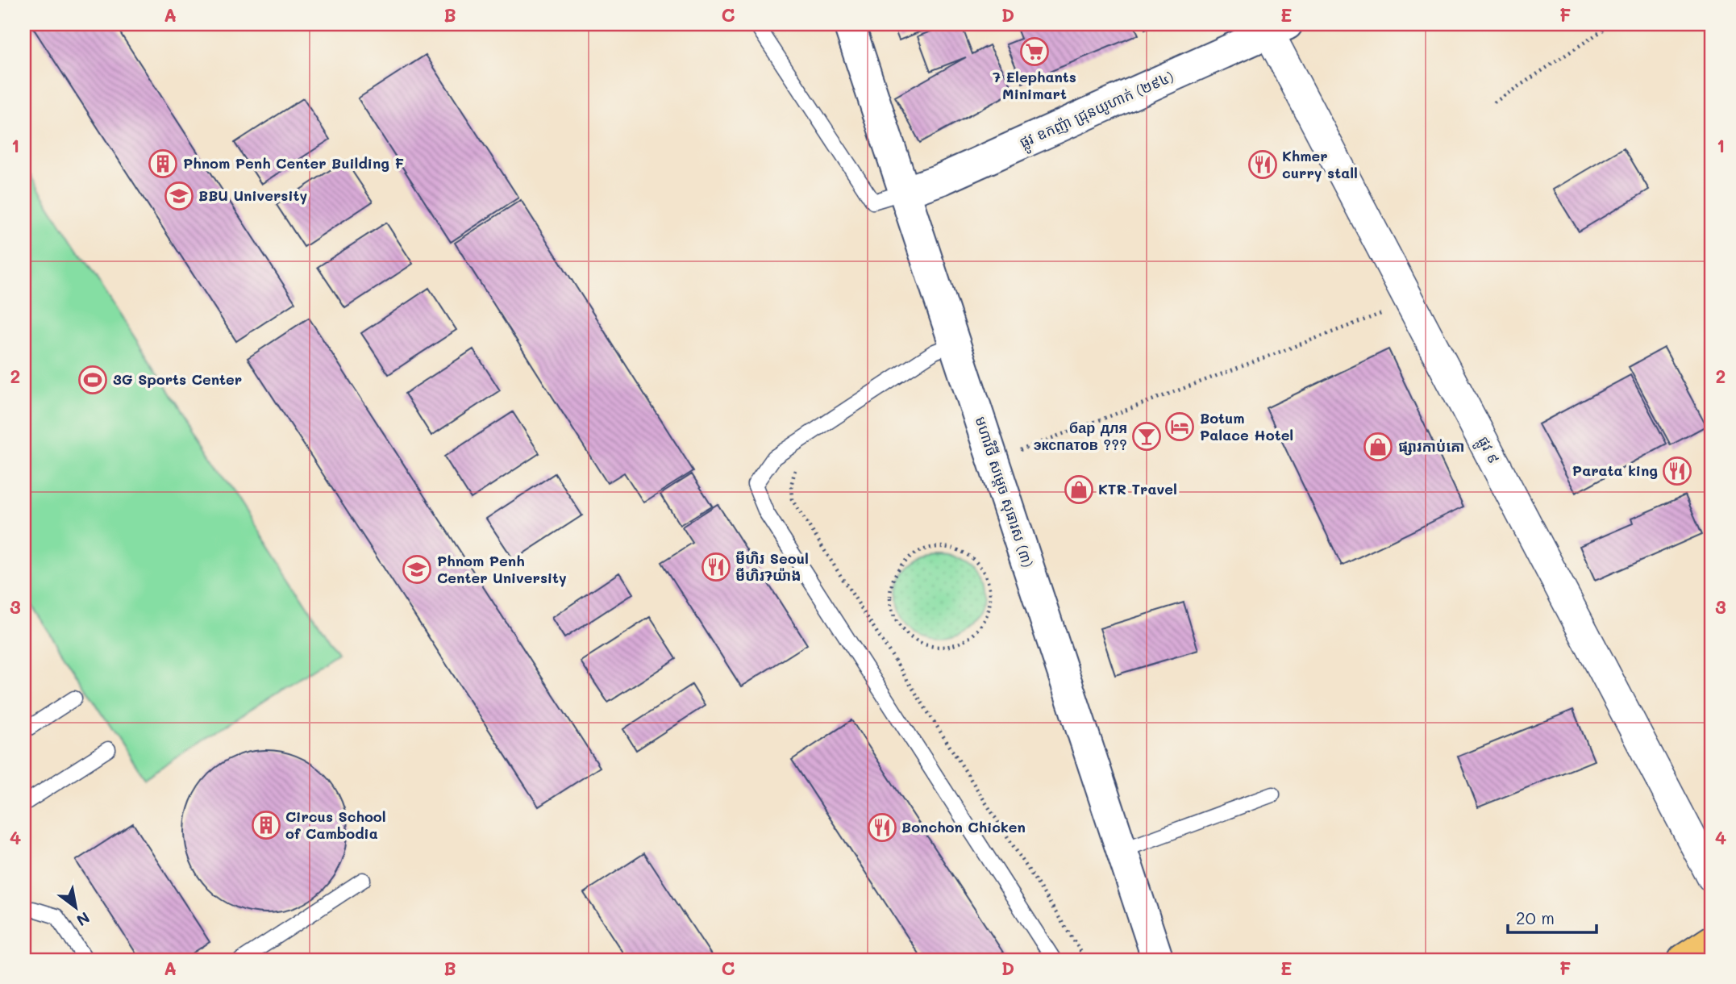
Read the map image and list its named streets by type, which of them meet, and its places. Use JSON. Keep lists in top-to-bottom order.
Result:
{
  "streets": {
    "street": ["ផ្លូវ ឧកញ៉ា ជ្រុនយូហាក់ (២៩៤)", "ផ្លូវ ៩", "មហាវិថី សម្តេច សុធារស (៣)"]
  },
  "crossings": [
    ["ផ្លូវ ឧកញ៉ា ជ្រុនយូហាក់ (២៩៤)", "ផ្លូវ ៩"],
    ["ផ្លូវ ឧកញ៉ា ជ្រុនយូហាក់ (២៩៤)", "មហាវិថី សម្តេច សុធារស (៣)"]
  ],
  "places": {
    "supermarket": ["7 Elephants Minimart"],
    "building": ["Phnom Penh Center Building F", "Circus School of Cambodia"],
    "restaurant": [
      "Khmer curry stall",
      "Parata king",
      "មីហិរ Seoul មីហិរ7យ៉ាង",
      "Bonchon Chicken"
    ],
    "school or university": ["BBU University", "Phnom Penh Center University"],
    "sports": ["3G Sports Center"],
    "hotel": ["Botum Palace Hotel"],
    "bar": ["бар для экспатов ???"],
    "shop": ["ផ្សារកាប់គោ", "KTR Travel"]
  },
  "scale_bar": "20 m",
  "north": "bottom right",
  "grid": {
    "columns": [
      "A",
      "B",
      "C",
      "D",
      "E",
      "F"
    ],
    "rows": [
      "1",
      "2",
      "3",
      "4"
    ]
  }
}
